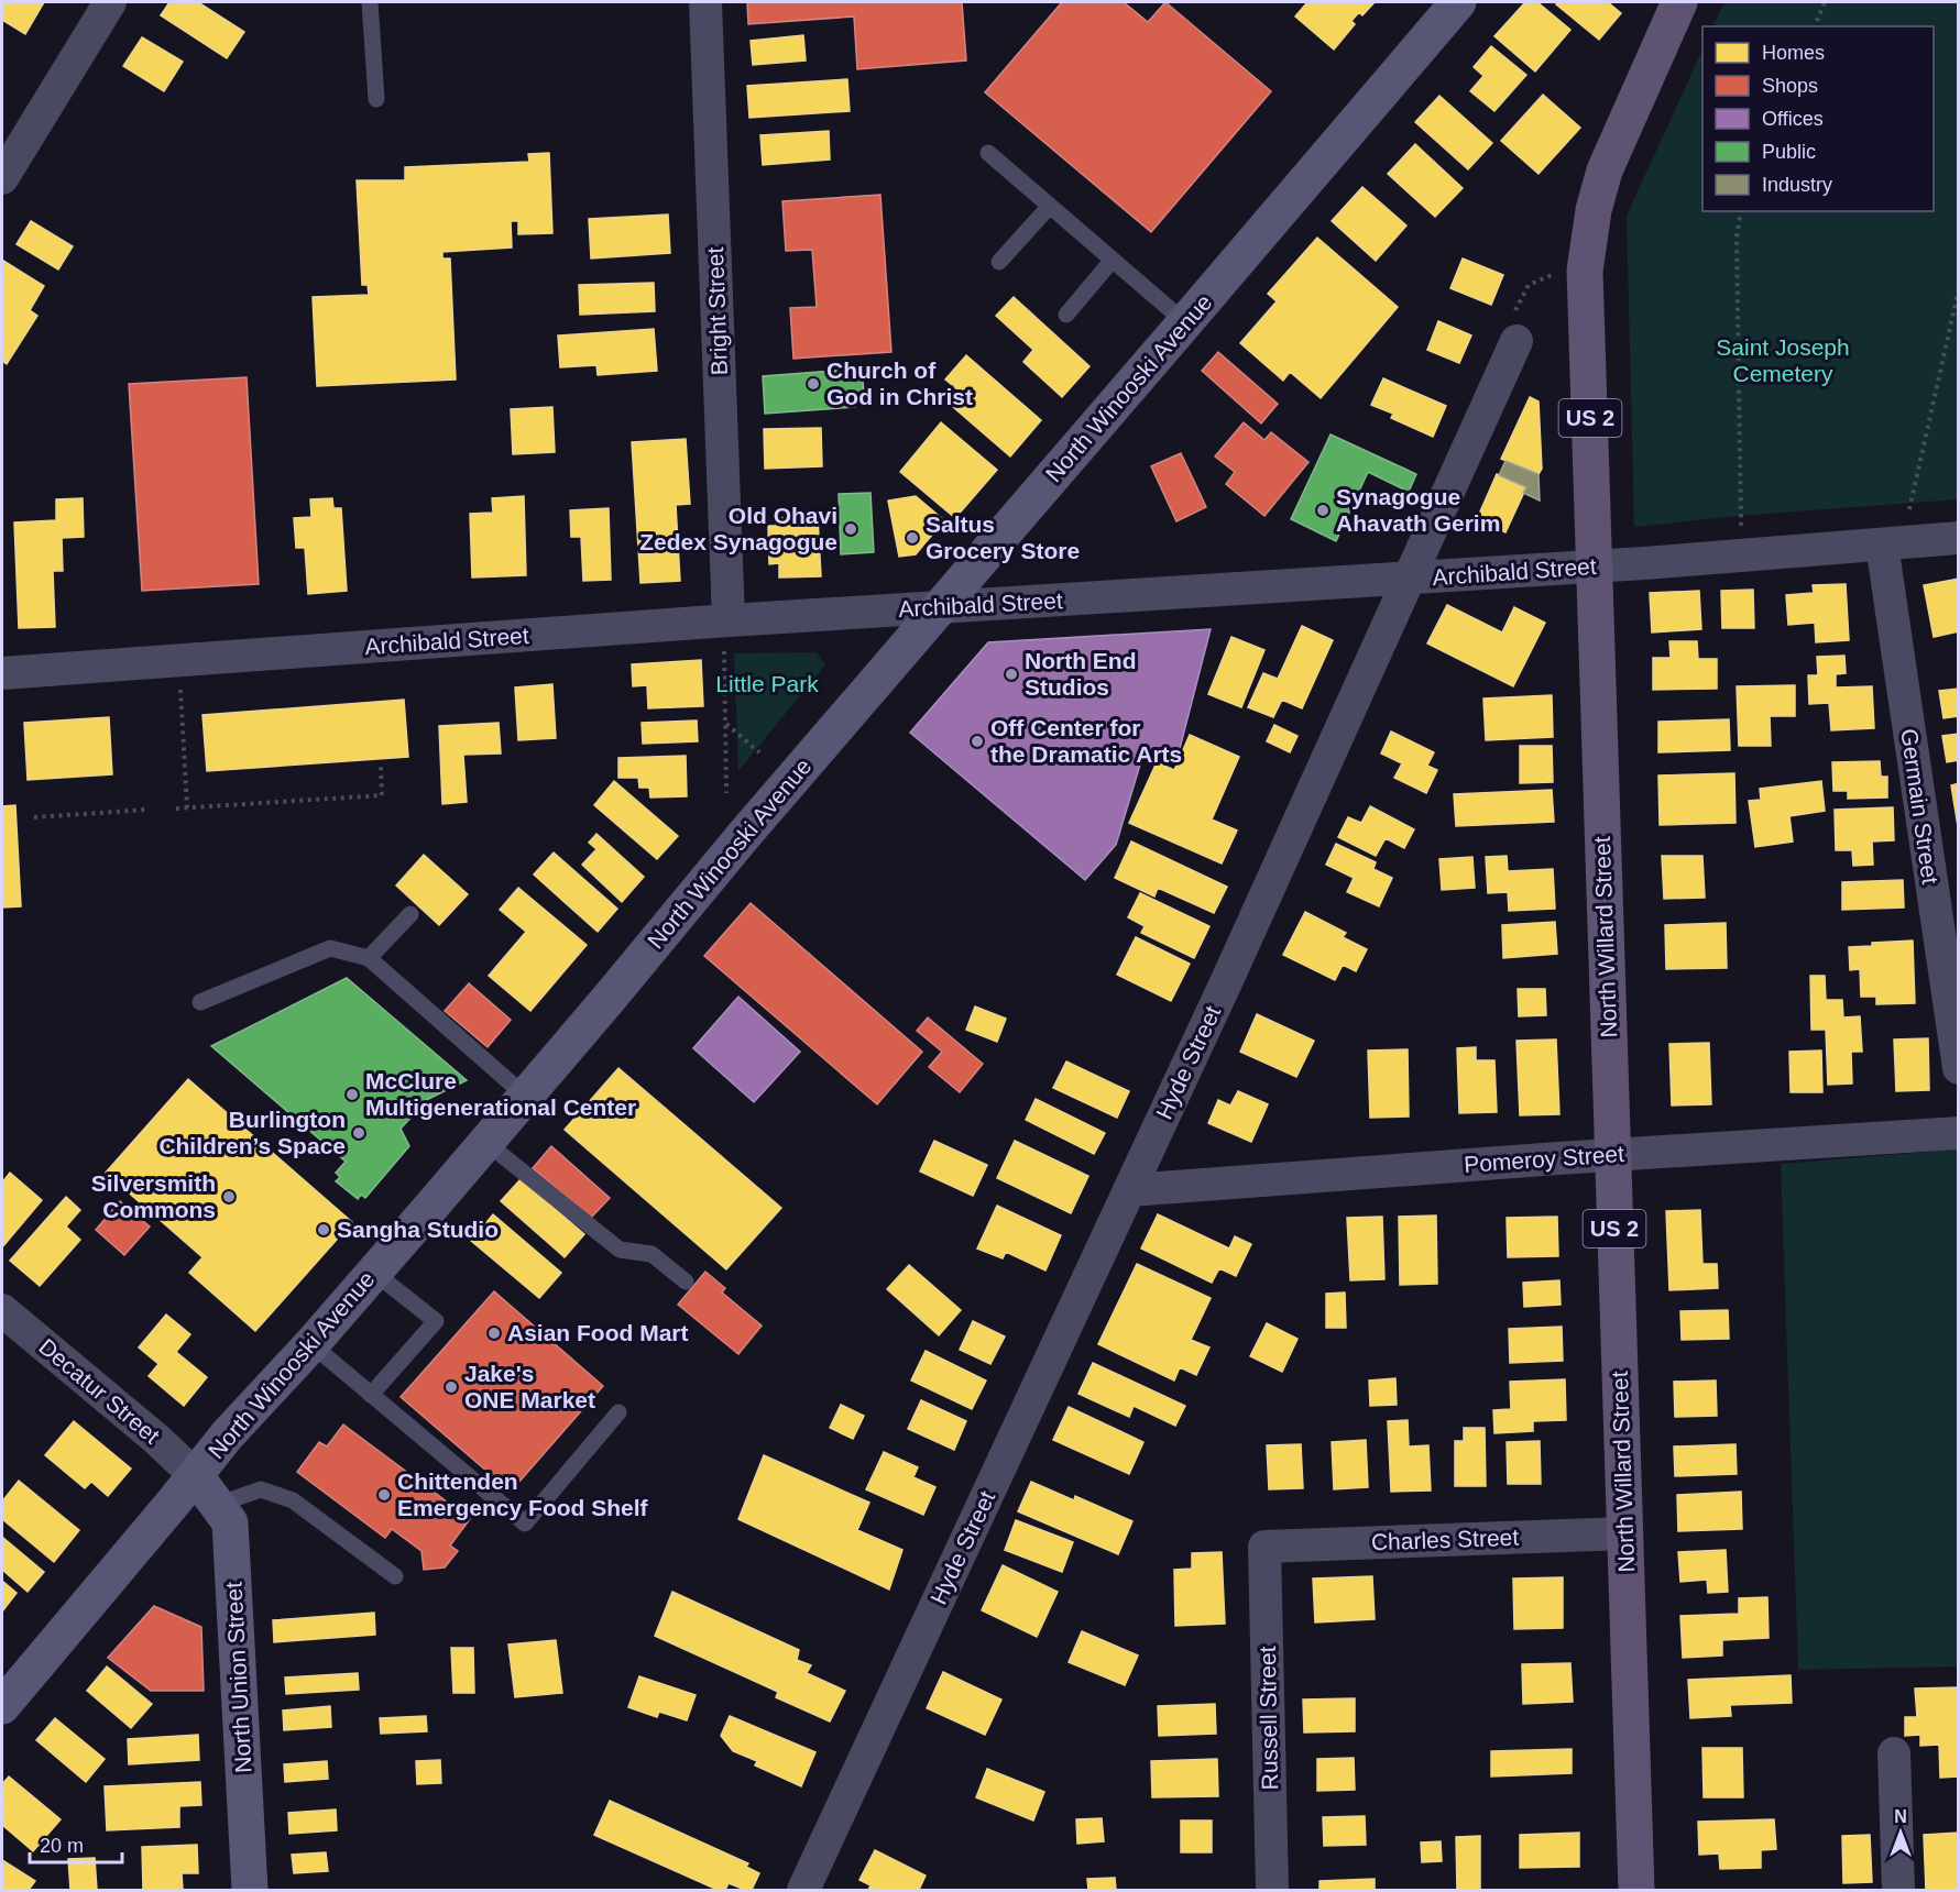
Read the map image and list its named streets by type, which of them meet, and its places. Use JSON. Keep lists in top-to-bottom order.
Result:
{
  "streets": {
    "main road": [
      "North Winooski Avenue",
      "US 2",
      "North Willard Street",
      "North Union Street"
    ],
    "street": [
      "Bright Street",
      "Archibald Street",
      "Germain Street",
      "Hyde Street",
      "Pomeroy Street",
      "Decatur Street",
      "Charles Street",
      "Russell Street"
    ]
  },
  "crossings": [
    ["Bright Street", "Archibald Street"],
    ["North Winooski Avenue", "Archibald Street"],
    ["North Winooski Avenue", "Decatur Street"],
    ["North Winooski Avenue", "North Union Street"],
    ["Archibald Street", "Germain Street"],
    ["Archibald Street", "North Willard Street"],
    ["Archibald Street", "Hyde Street"],
    ["North Willard Street", "Pomeroy Street"],
    ["North Willard Street", "Charles Street"],
    ["Hyde Street", "Pomeroy Street"],
    ["Decatur Street", "North Union Street"],
    ["Charles Street", "Russell Street"]
  ],
  "parks": ["Saint Joseph Cemetery", "Little Park"],
  "places": [
    "Church of God in Christ",
    "Synagogue Ahavath Gerim",
    "Old Ohavi Zedex Synagogue",
    "Saltus Grocery Store",
    "North End Studios",
    "Off Center for the Dramatic Arts",
    "McClure Multigenerational Center",
    "Burlington Children’s Space",
    "Silversmith Commons",
    "Sangha Studio",
    "Asian Food Mart",
    "Jake's ONE Market",
    "Chittenden Emergency Food Shelf"
  ],
  "legend": [
    "Homes",
    "Shops",
    "Offices",
    "Public",
    "Industry"
  ],
  "scale_bar": "20 m",
  "north": "top"
}
